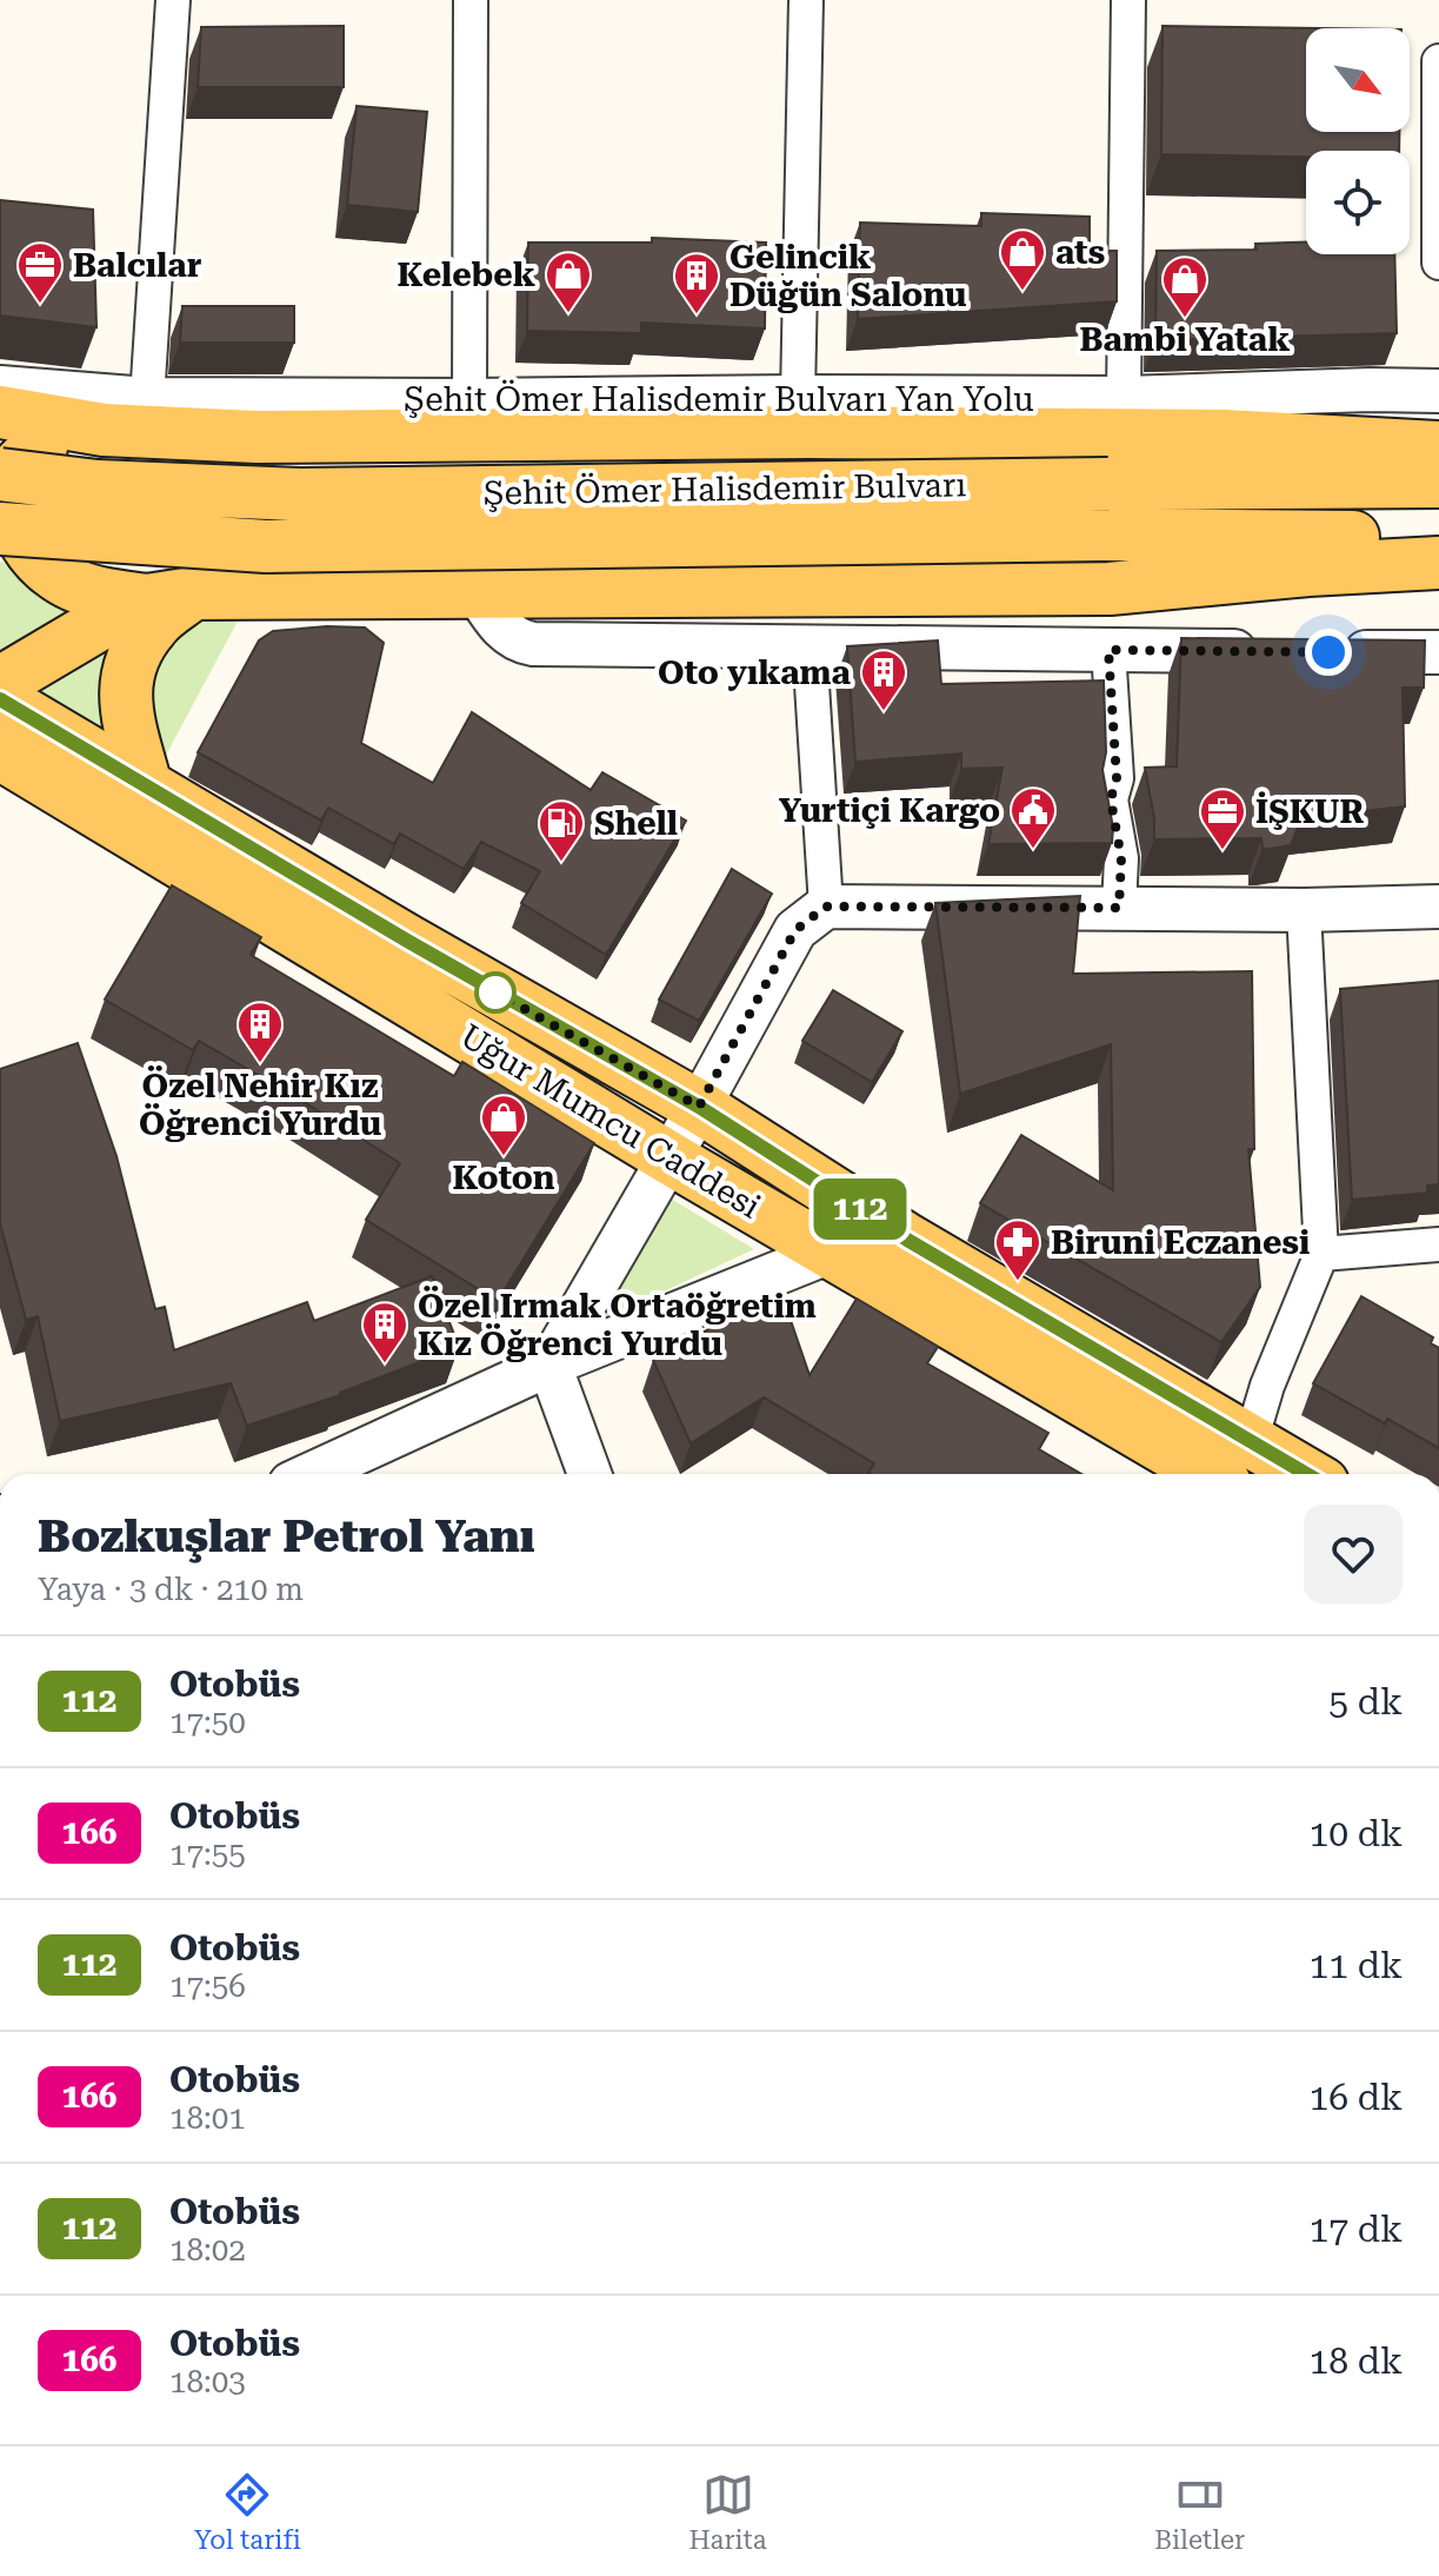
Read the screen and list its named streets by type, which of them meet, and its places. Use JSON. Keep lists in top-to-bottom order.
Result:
{
  "streets": {
    "main road": ["Şehit Ömer Halisdemir Bulvarı", "Uğur Mumcu Caddesi"],
    "street": ["Şehit Ömer Halisdemir Bulvarı Yan Yolu"]
  },
  "places": {
    "shop": [
      "ats",
      "Kelebek",
      "Bambi Yatak",
      "Koton"
    ],
    "office": ["Balcılar", "İŞKUR"],
    "building": [
      "Gelincik Düğün Salonu",
      "Oto yıkama",
      "Özel Nehir Kız Öğrenci Yurdu",
      "Özel Irmak Ortaöğretim Kız Öğrenci Yurdu"
    ],
    "public building": ["Yurtiçi Kargo"],
    "fuel station": ["Shell"],
    "pharmacy": ["Biruni Eczanesi"]
  },
  "lines": ["bus line 112"],
  "north": "bottom right",
  "page": {
    "on_map": "112",
    "heading": ["Bozkuşlar Petrol Yanı", "Yaya · 3 dk · 210 m"],
    "list": [
      {
        "mark": "112",
        "name": "Otobüs",
        "note": "17:50",
        "value": "5 dk"
      },
      {
        "mark": "166",
        "name": "Otobüs",
        "note": "17:55",
        "value": "10 dk"
      },
      {
        "mark": "112",
        "name": "Otobüs",
        "note": "17:56",
        "value": "11 dk"
      },
      {
        "mark": "166",
        "name": "Otobüs",
        "note": "18:01",
        "value": "16 dk"
      },
      {
        "mark": "112",
        "name": "Otobüs",
        "note": "18:02",
        "value": "17 dk"
      },
      {
        "mark": "166",
        "name": "Otobüs",
        "note": "18:03",
        "value": "18 dk"
      }
    ],
    "tabs": ["Yol tarifi", "Harita", "Biletler"]
  }
}
